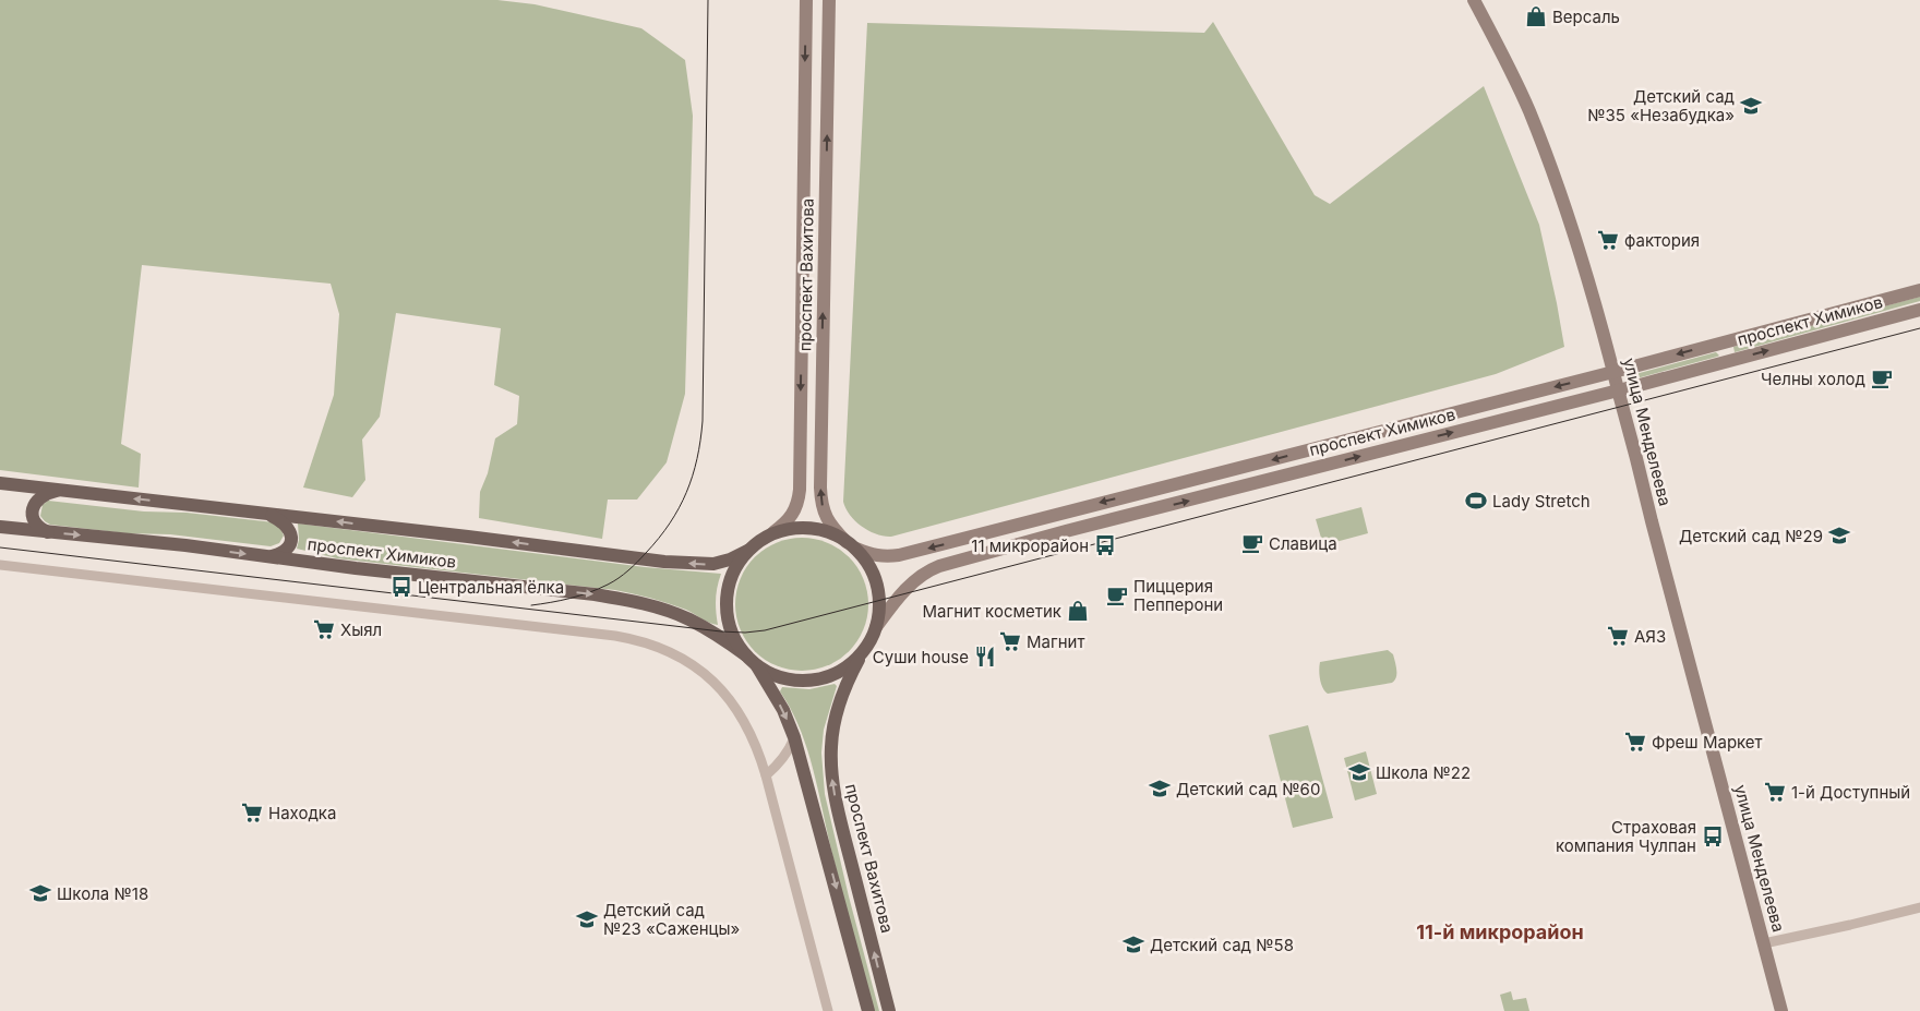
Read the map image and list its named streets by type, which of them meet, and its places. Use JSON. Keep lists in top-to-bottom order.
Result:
{
  "streets": {
    "main road": ["проспект Вахитова", "проспект Химиков", "улица Менделеева"]
  },
  "crossings": [
    ["проспект Вахитова", "проспект Химиков"],
    ["проспект Химиков", "улица Менделеева"]
  ],
  "districts": ["11-й микрорайон"],
  "places": {
    "shop": ["Версаль", "Магнит косметик"],
    "school or university": [
      "Детский сад №35 «Незабудка»",
      "Детский сад №29",
      "Школа №22",
      "Детский сад №60",
      "Школа №18",
      "Детский сад №23 «Саженцы»",
      "Детский сад №58"
    ],
    "supermarket": [
      "фактория",
      "Хыял",
      "АЯЗ",
      "Магнит",
      "Фреш Маркет",
      "1-й Доступный",
      "Находка"
    ],
    "cafe": ["Челны холод", "Славица", "Пиццерия Пепперони"],
    "sports": ["Lady Stretch"],
    "bus stop": ["11 микрорайон", "Центральная ёлка", "Страховая компания Чулпан"],
    "restaurant": ["Суши house"]
  }
}
